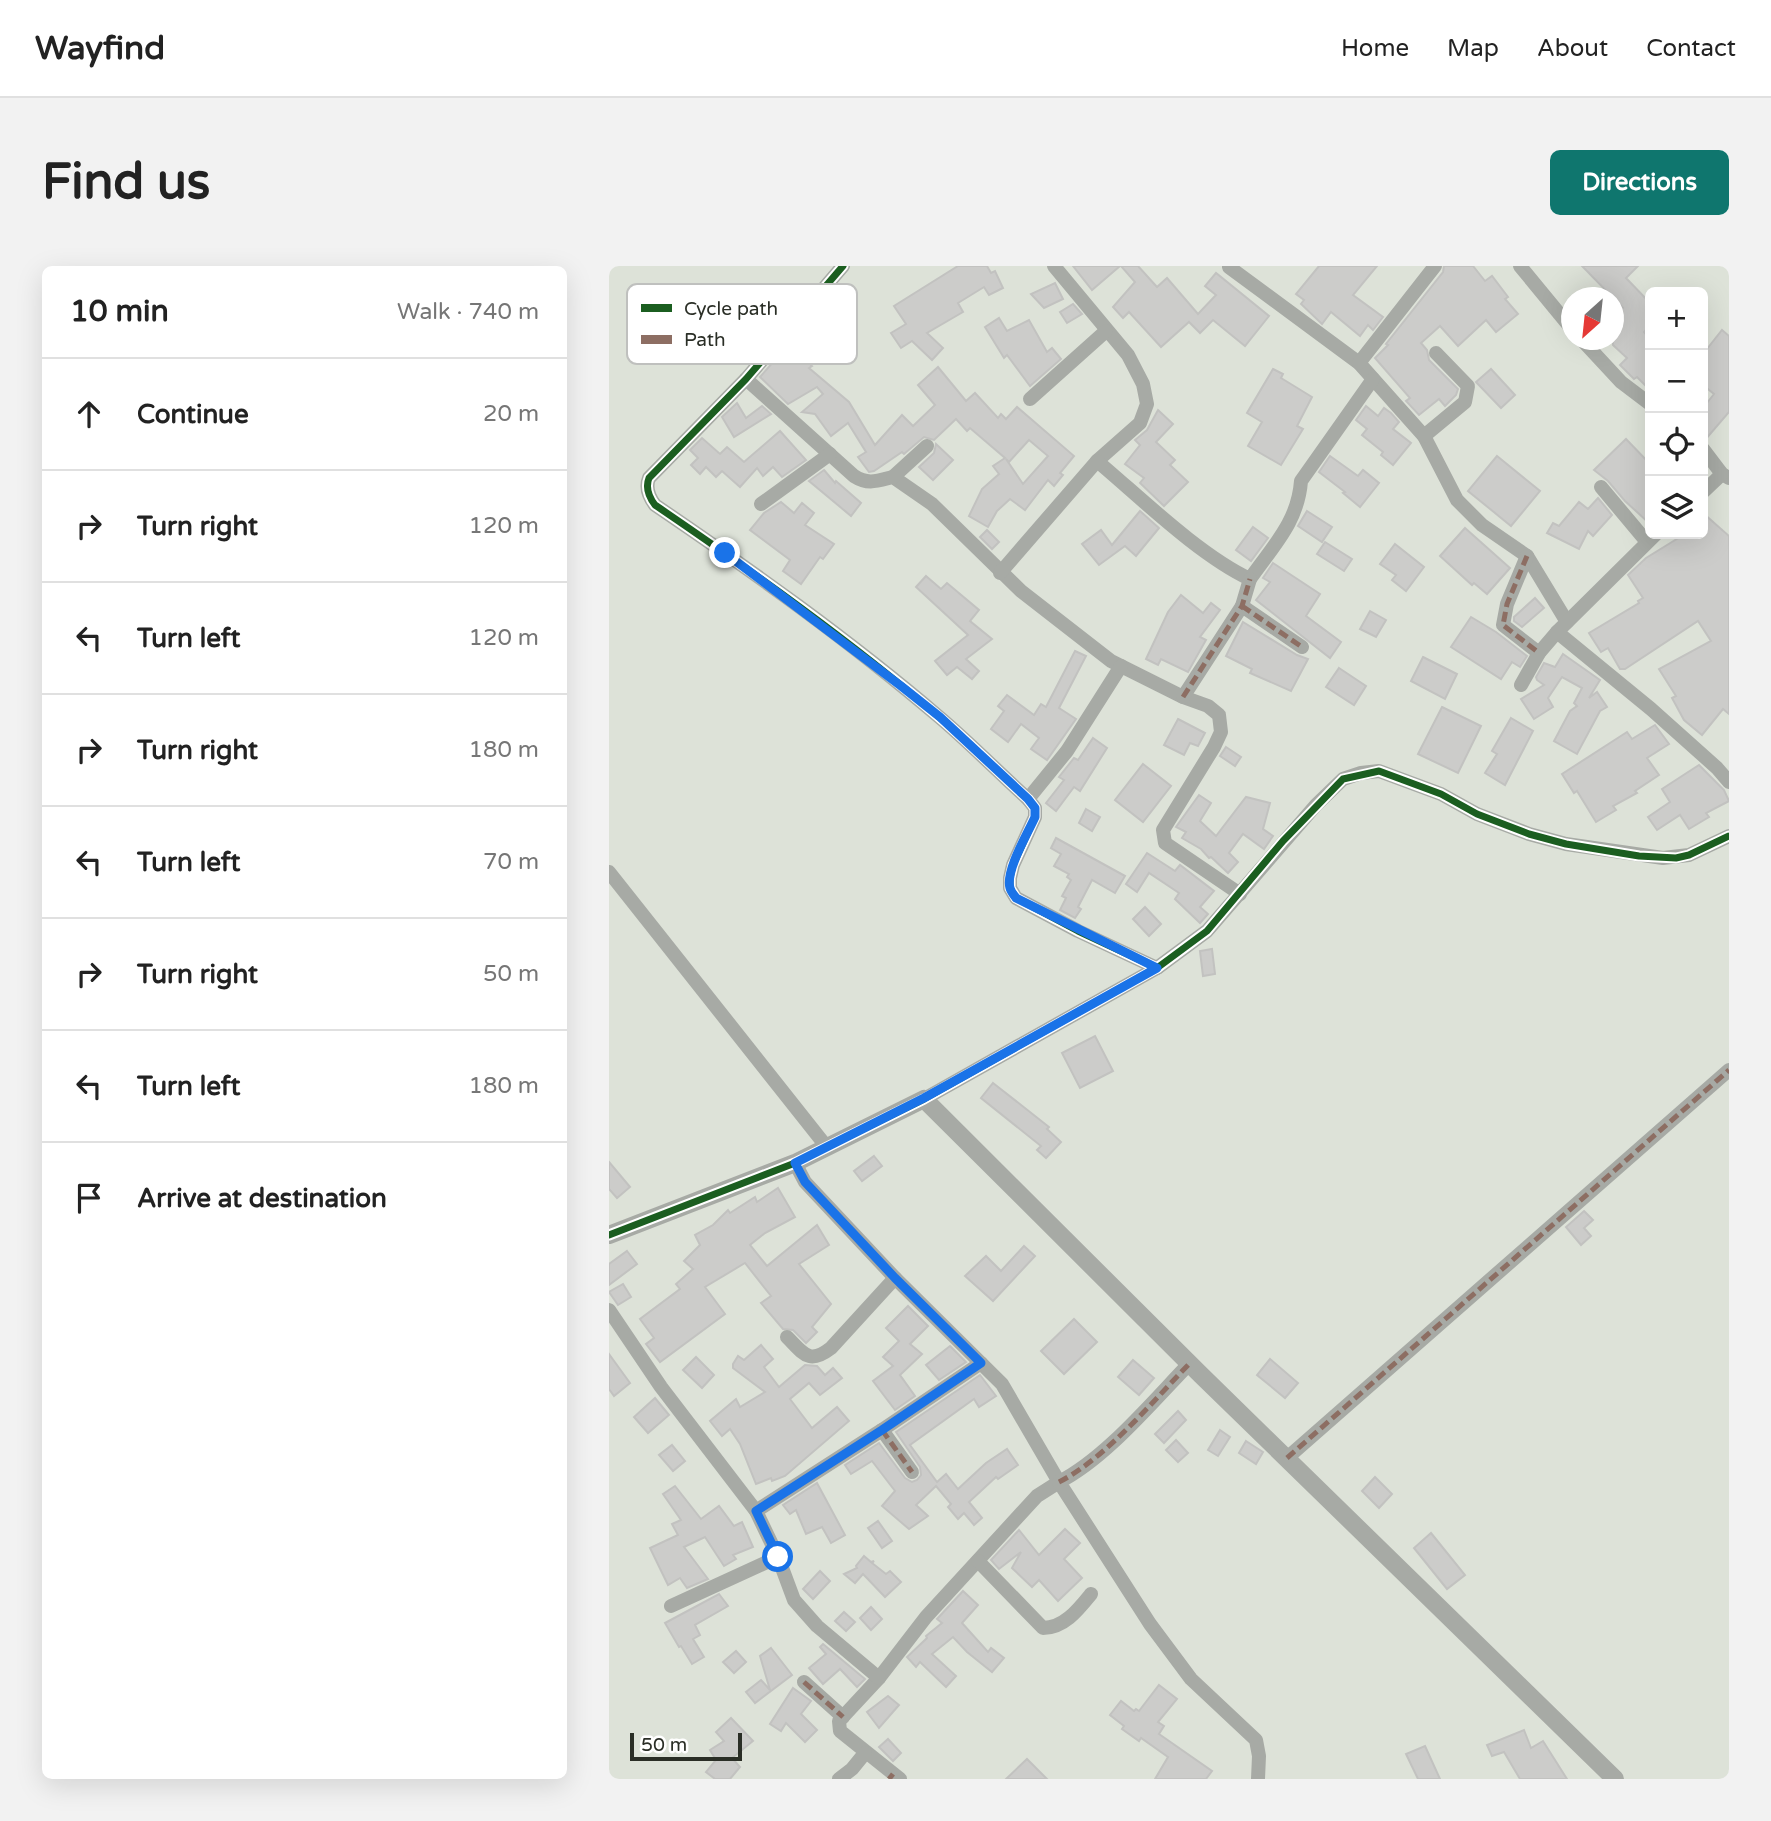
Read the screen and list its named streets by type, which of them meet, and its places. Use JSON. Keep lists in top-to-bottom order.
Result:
{
  "legend": ["Cycle path", "Path"],
  "scale_bar": "50 m",
  "north": "bottom left",
  "page": {
    "header": "Wayfind",
    "nav": [
      "Home",
      "Map",
      "About",
      "Contact"
    ],
    "buttons": "Directions",
    "title": "Find us",
    "heading": ["10 min", "Walk · 740 m"],
    "map_buttons": ["+", "−"],
    "list": [
      ["Continue", "20 m"],
      ["Turn right", "120 m"],
      ["Turn left", "120 m"],
      ["Turn right", "180 m"],
      ["Turn left", "70 m"],
      ["Turn right", "50 m"],
      ["Turn left", "180 m"],
      "Arrive at destination"
    ],
    "scale": "50 m"
  }
}
